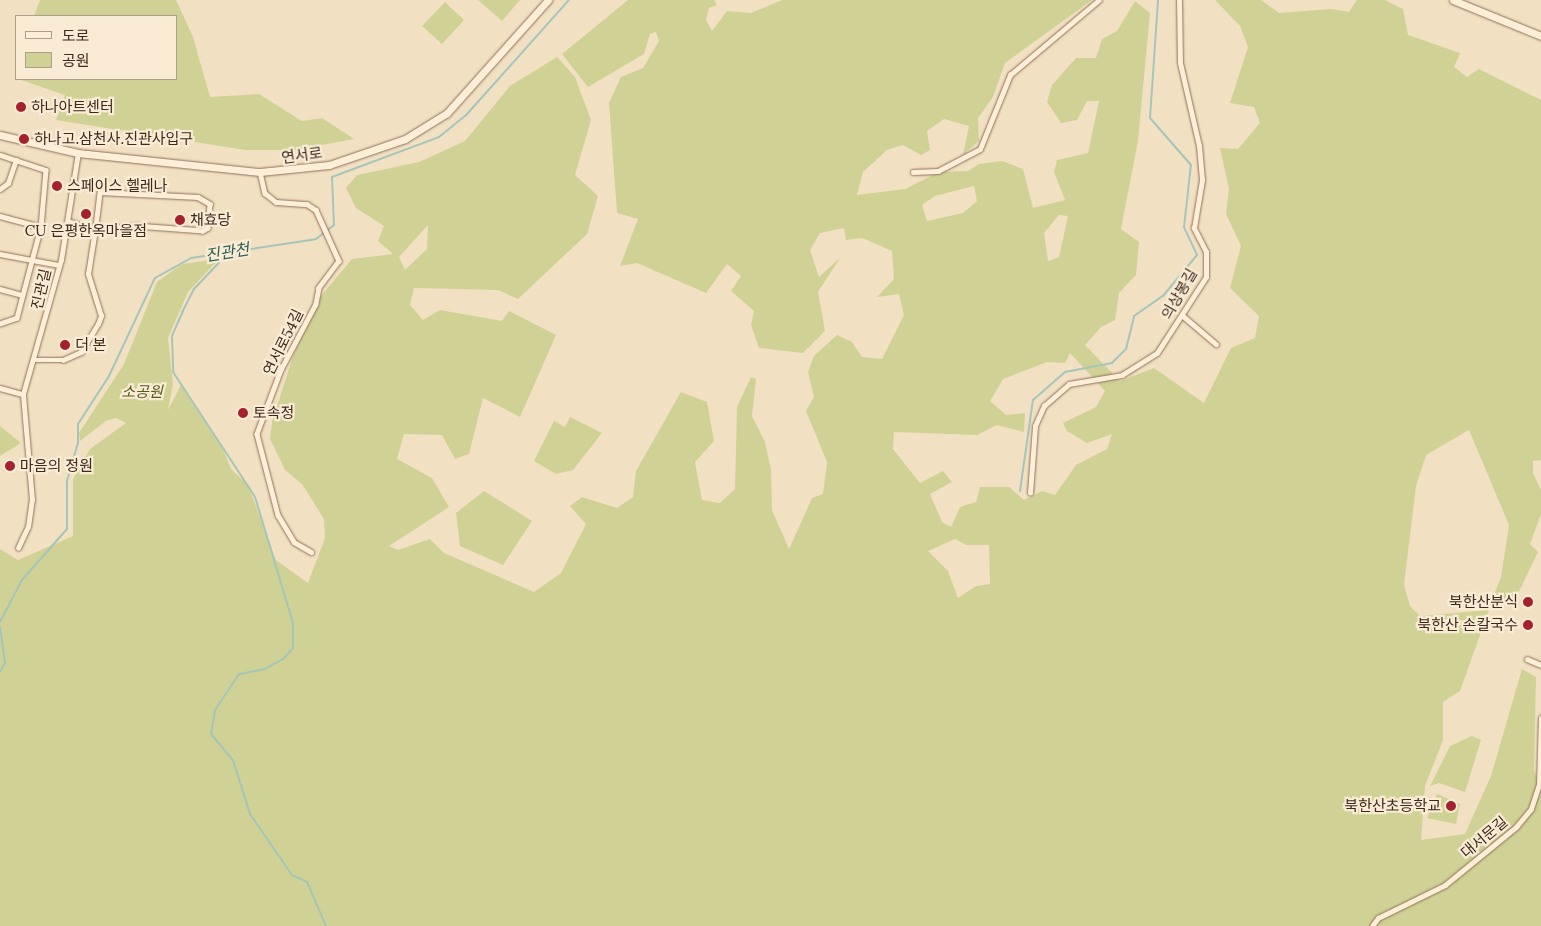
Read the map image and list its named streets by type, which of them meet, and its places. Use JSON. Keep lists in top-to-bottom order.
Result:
{
  "streets": {
    "main road": ["연서로"],
    "street": [
      "진관길",
      "의상봉길",
      "연서로54길",
      "대서문길"
    ]
  },
  "crossings": [
    ["연서로", "진관길"],
    ["연서로", "연서로54길"]
  ],
  "water": ["진관천"],
  "parks": ["소공원"],
  "places": [
    "하나아트센터",
    "하나고.삼천사.진관사입구",
    "스페이스 헬레나",
    "CU 은평한옥마을점",
    "채효당",
    "더 본",
    "토속정",
    "마음의 정원",
    "북한산분식",
    "북한산 손칼국수",
    "북한산초등학교"
  ],
  "legend": ["도로", "공원"]
}
